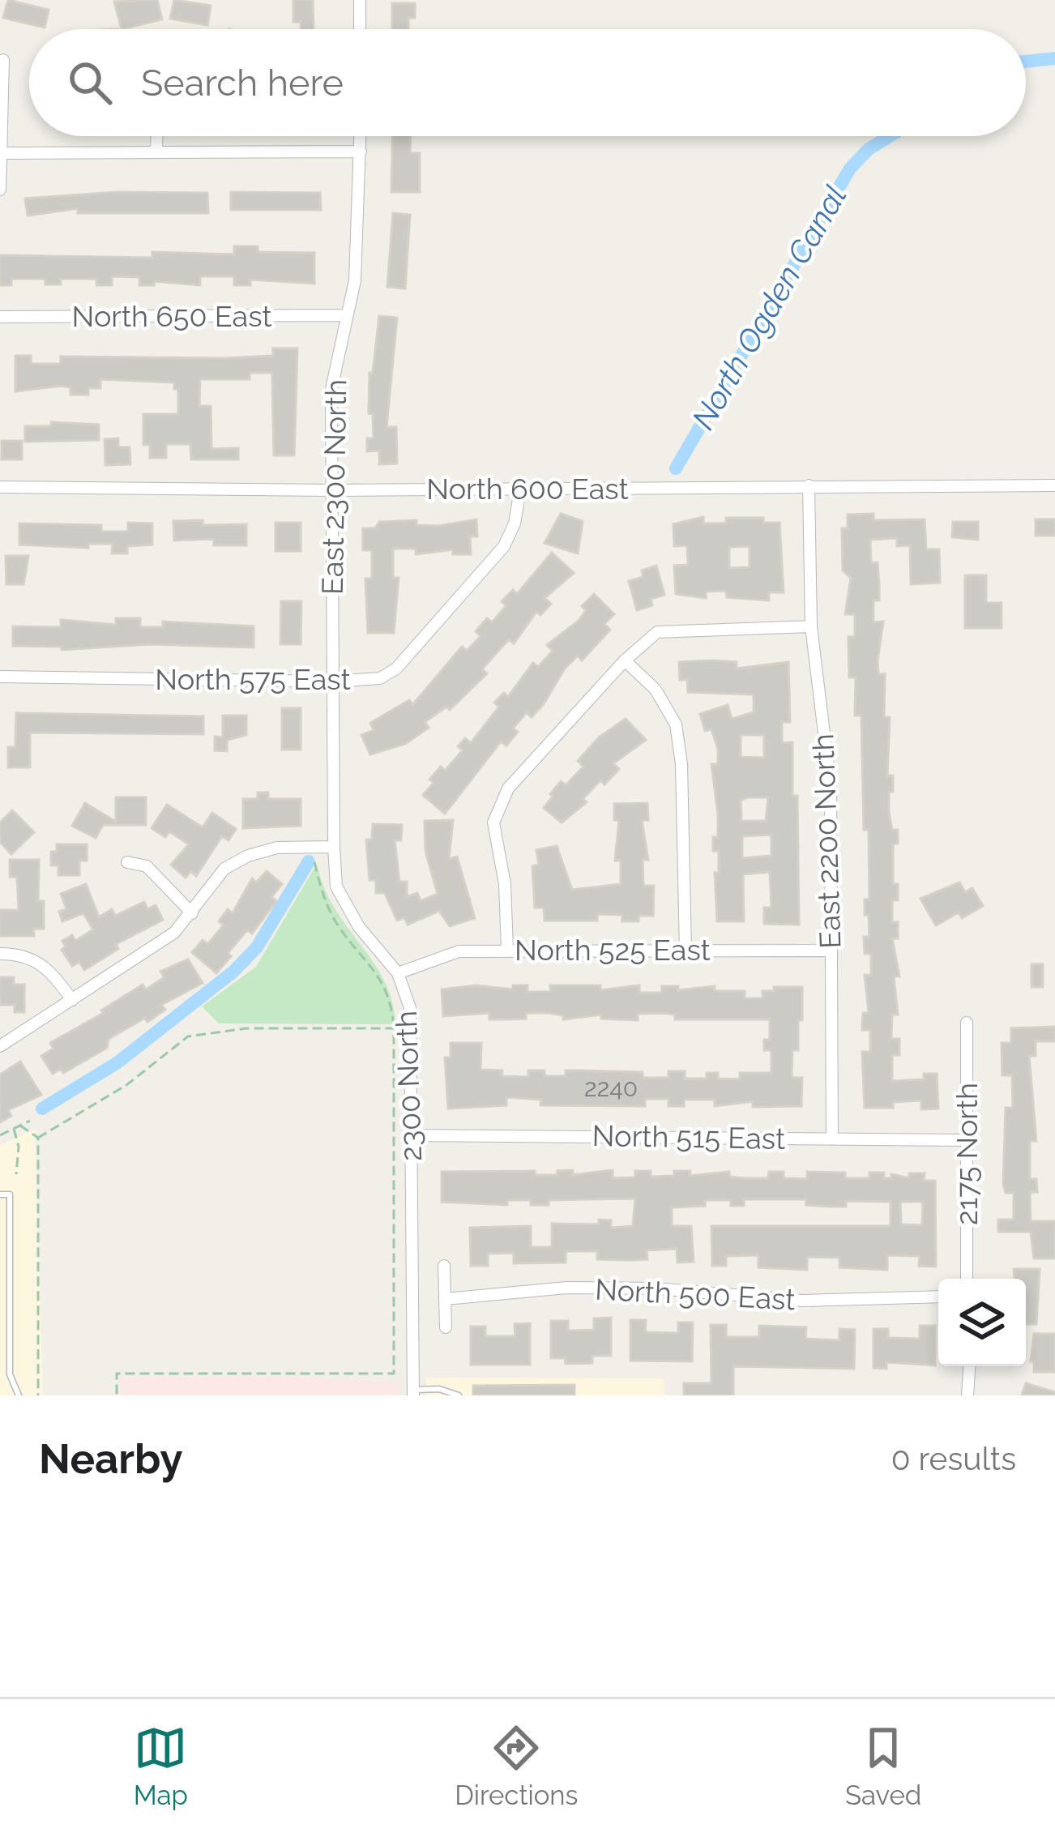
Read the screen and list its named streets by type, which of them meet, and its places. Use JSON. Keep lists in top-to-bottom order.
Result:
{
  "streets": {
    "street": [
      "North 650 East",
      "East 2300 North",
      "North 600 East",
      "North 575 East",
      "East 2200 North",
      "North 525 East",
      "2300 North",
      "North 515 East",
      "2175 North",
      "North 500 East"
    ]
  },
  "crossings": [
    ["North 650 East", "East 2300 North"],
    ["East 2300 North", "North 600 East"],
    ["East 2300 North", "North 575 East"],
    ["East 2300 North", "2300 North"],
    ["North 600 East", "North 575 East"],
    ["North 600 East", "East 2200 North"],
    ["North 575 East", "2300 North"],
    ["East 2200 North", "North 525 East"],
    ["East 2200 North", "North 515 East"],
    ["North 525 East", "2300 North"],
    ["2300 North", "North 515 East"],
    ["North 515 East", "2175 North"]
  ],
  "water": ["North Ogden Canal"],
  "house_numbers": ["2240"],
  "page": {
    "search": "Search here",
    "heading": ["Nearby", "0 results"],
    "nav": ["Map", "Directions", "Saved"]
  }
}
